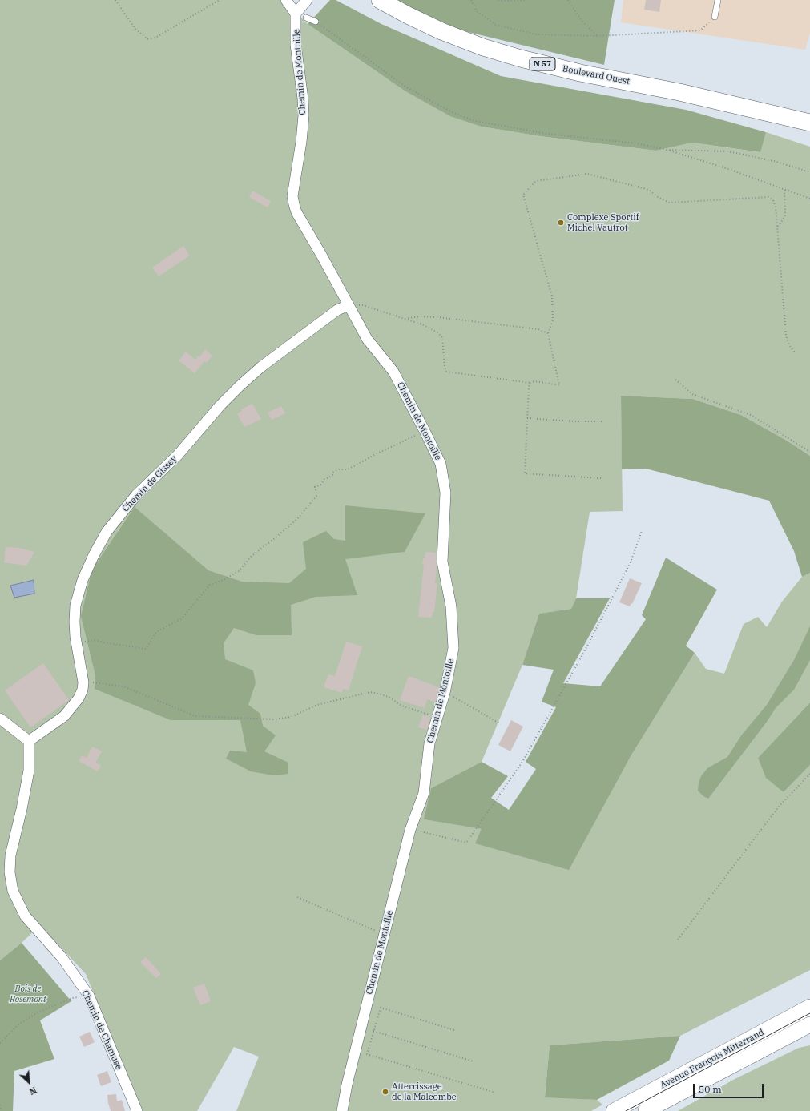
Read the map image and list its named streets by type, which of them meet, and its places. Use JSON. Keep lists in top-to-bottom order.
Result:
{
  "streets": {
    "main road": ["N 57", "Boulevard Ouest", "Avenue François Mitterrand"],
    "street": ["Chemin de Montoille", "Chemin de Gissey", "Chemin de Chamuse"]
  },
  "crossings": [
    ["Chemin de Montoille", "Chemin de Gissey"],
    ["Chemin de Gissey", "Chemin de Chamuse"]
  ],
  "parks": ["Bois de Rosemont"],
  "places": ["Complexe Sportif Michel Vautrot", "Atterrissage de la Malcombe"],
  "scale_bar": "50 m",
  "north": "bottom right"
}
